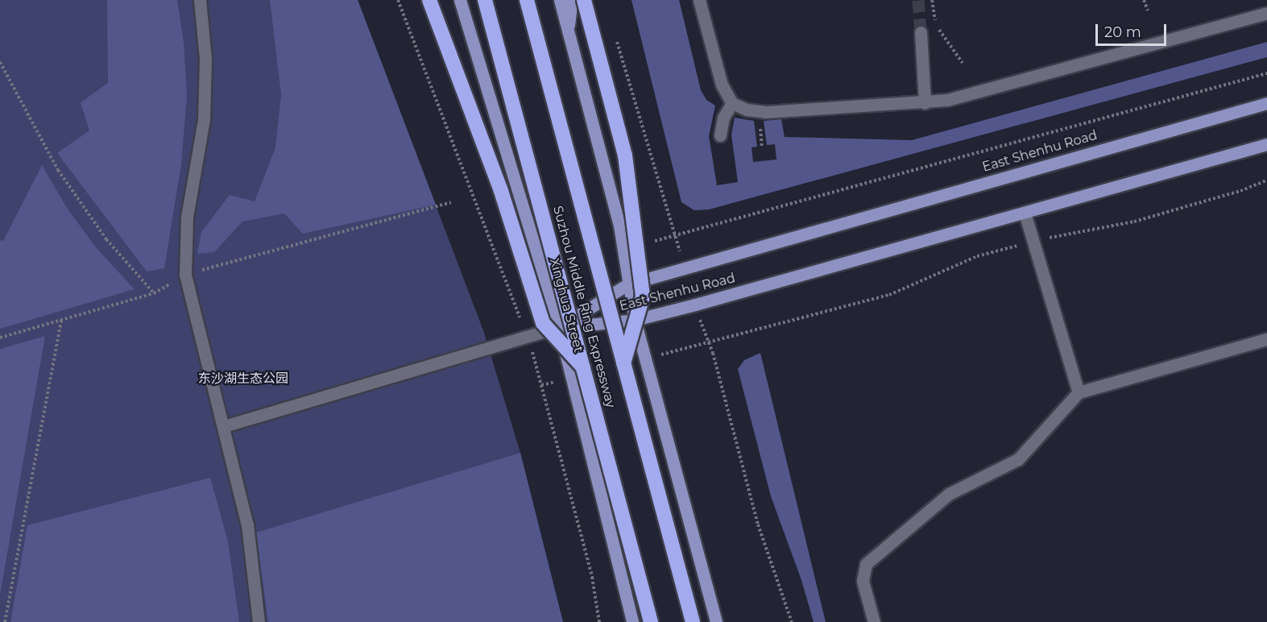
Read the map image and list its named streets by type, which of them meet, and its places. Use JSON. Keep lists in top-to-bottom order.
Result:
{
  "streets": {
    "highway": ["Suzhou Middle Ring Expressway"],
    "main road": ["East Shenhu Road", "Xinghua Street"]
  },
  "crossings": [
    ["East Shenhu Road", "Xinghua Street"]
  ],
  "parks": ["东沙湖生态公园"],
  "scale_bar": "20 m"
}
